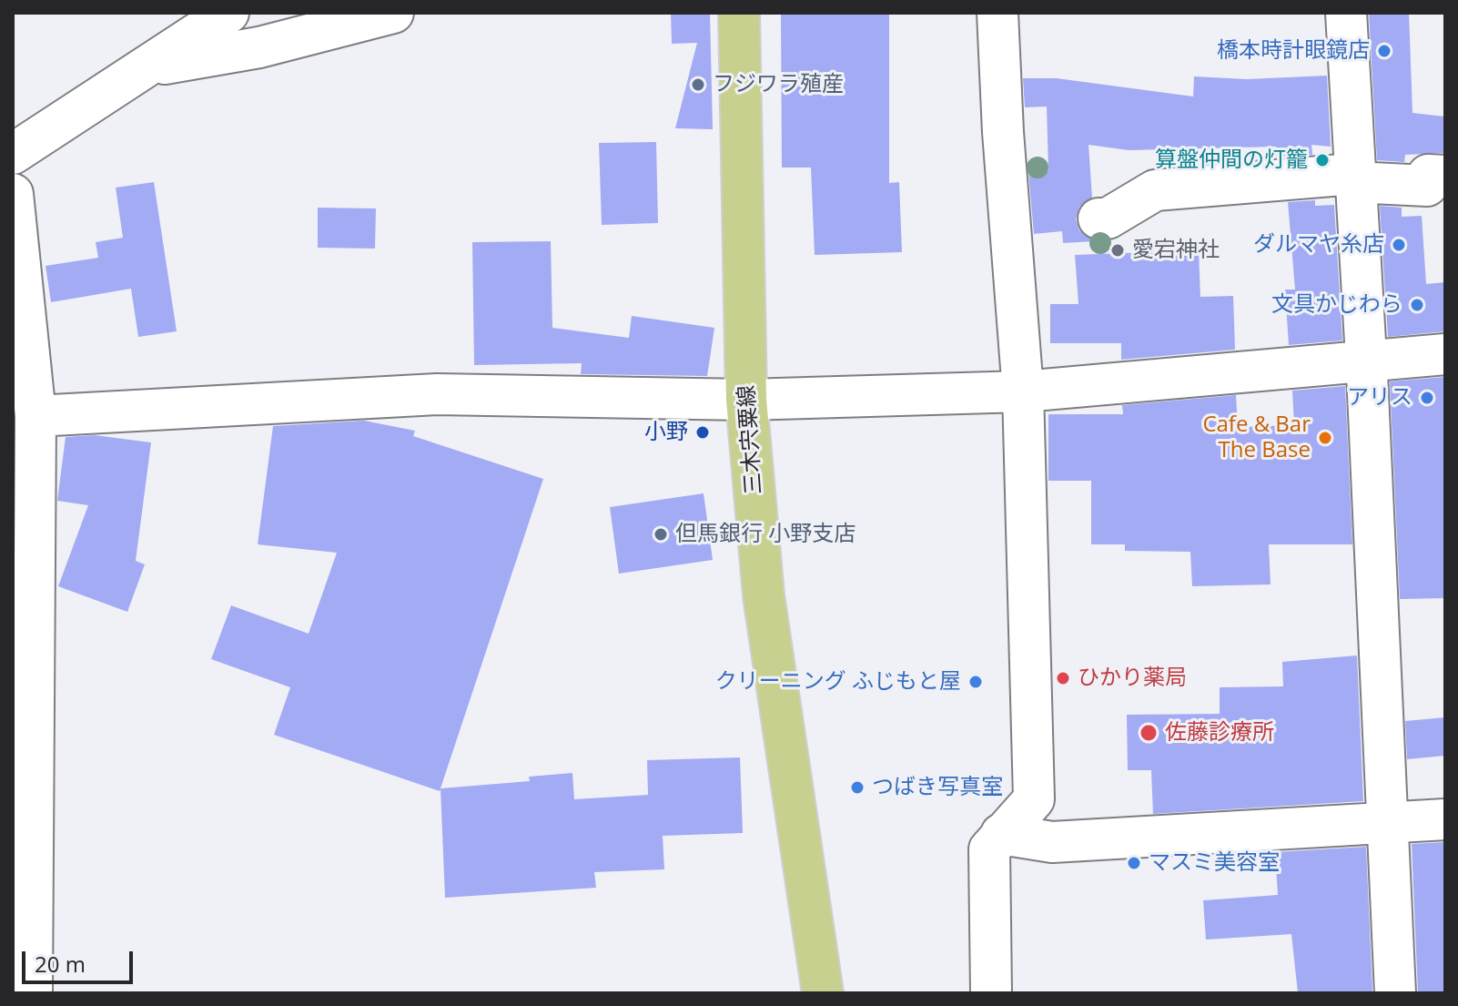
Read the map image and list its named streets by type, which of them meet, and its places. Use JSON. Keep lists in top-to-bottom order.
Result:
{
  "streets": {
    "main road": ["三木宍粟線"]
  },
  "places": [
    "橋本時計眼鏡店",
    "フジワラ殖産",
    "算盤仲間の灯籠",
    "ダルマヤ糸店",
    "愛宕神社",
    "文具かじわら",
    "アリス",
    "小野",
    "Cafe & Bar The Base",
    "但馬銀行 小野支店",
    "ひかり薬局",
    "クリーニング ふじもと屋",
    "佐藤診療所",
    "つばき写真室",
    "マスミ美容室"
  ],
  "scale_bar": "20 m"
}
